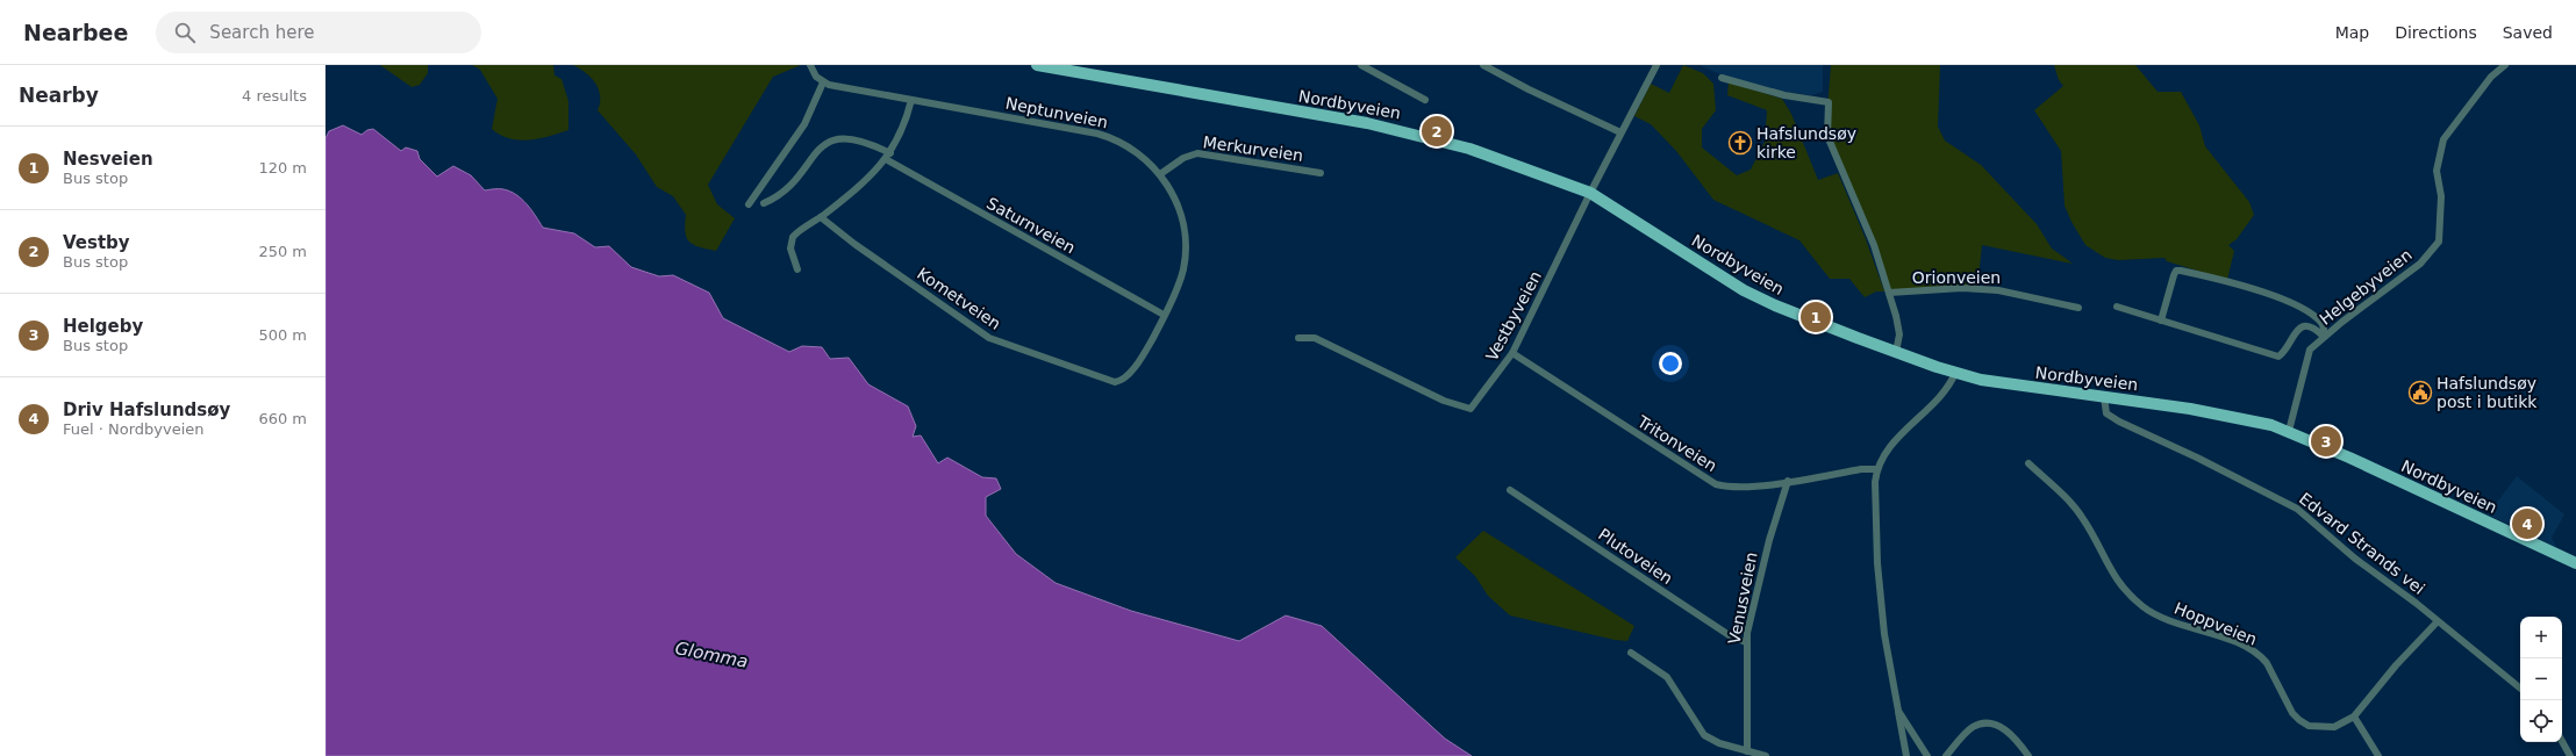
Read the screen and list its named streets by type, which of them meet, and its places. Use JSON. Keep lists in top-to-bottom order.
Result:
{
  "streets": {
    "main road": ["Nordbyveien"],
    "street": [
      "Neptunveien",
      "Merkurveien",
      "Saturnveien",
      "Orionveien",
      "Helgebyveien",
      "Kometveien",
      "Vestbyveien",
      "Tritonveien",
      "Edvard Strands vei",
      "Plutoveien",
      "Venusveien",
      "Hoppveien"
    ]
  },
  "crossings": [
    ["Nordbyveien", "Helgebyveien"],
    ["Nordbyveien", "Vestbyveien"],
    ["Nordbyveien", "Edvard Strands vei"],
    ["Neptunveien", "Merkurveien"],
    ["Neptunveien", "Saturnveien"],
    ["Neptunveien", "Kometveien"],
    ["Vestbyveien", "Tritonveien"],
    ["Tritonveien", "Venusveien"],
    ["Edvard Strands vei", "Hoppveien"],
    ["Plutoveien", "Venusveien"]
  ],
  "water": ["Glomma"],
  "places": {
    "church": ["Hafslundsøy kirke"],
    "public building": ["Hafslundsøy post i butikk"]
  },
  "page": {
    "header": "Nearbee",
    "search": "Search here",
    "nav": ["Map", "Directions", "Saved"],
    "heading": ["Nearby", "4 results"],
    "pins": [
      "2",
      "1",
      "3",
      "4"
    ],
    "list": [
      {
        "mark": "1",
        "name": "Nesveien",
        "note": "Bus stop",
        "value": "120 m"
      },
      {
        "mark": "2",
        "name": "Vestby",
        "note": "Bus stop",
        "value": "250 m"
      },
      {
        "mark": "3",
        "name": "Helgeby",
        "note": "Bus stop",
        "value": "500 m"
      },
      {
        "mark": "4",
        "name": "Driv Hafslundsøy",
        "note": "Fuel · Nordbyveien",
        "value": "660 m"
      }
    ],
    "map_buttons": ["+", "−"]
  }
}
